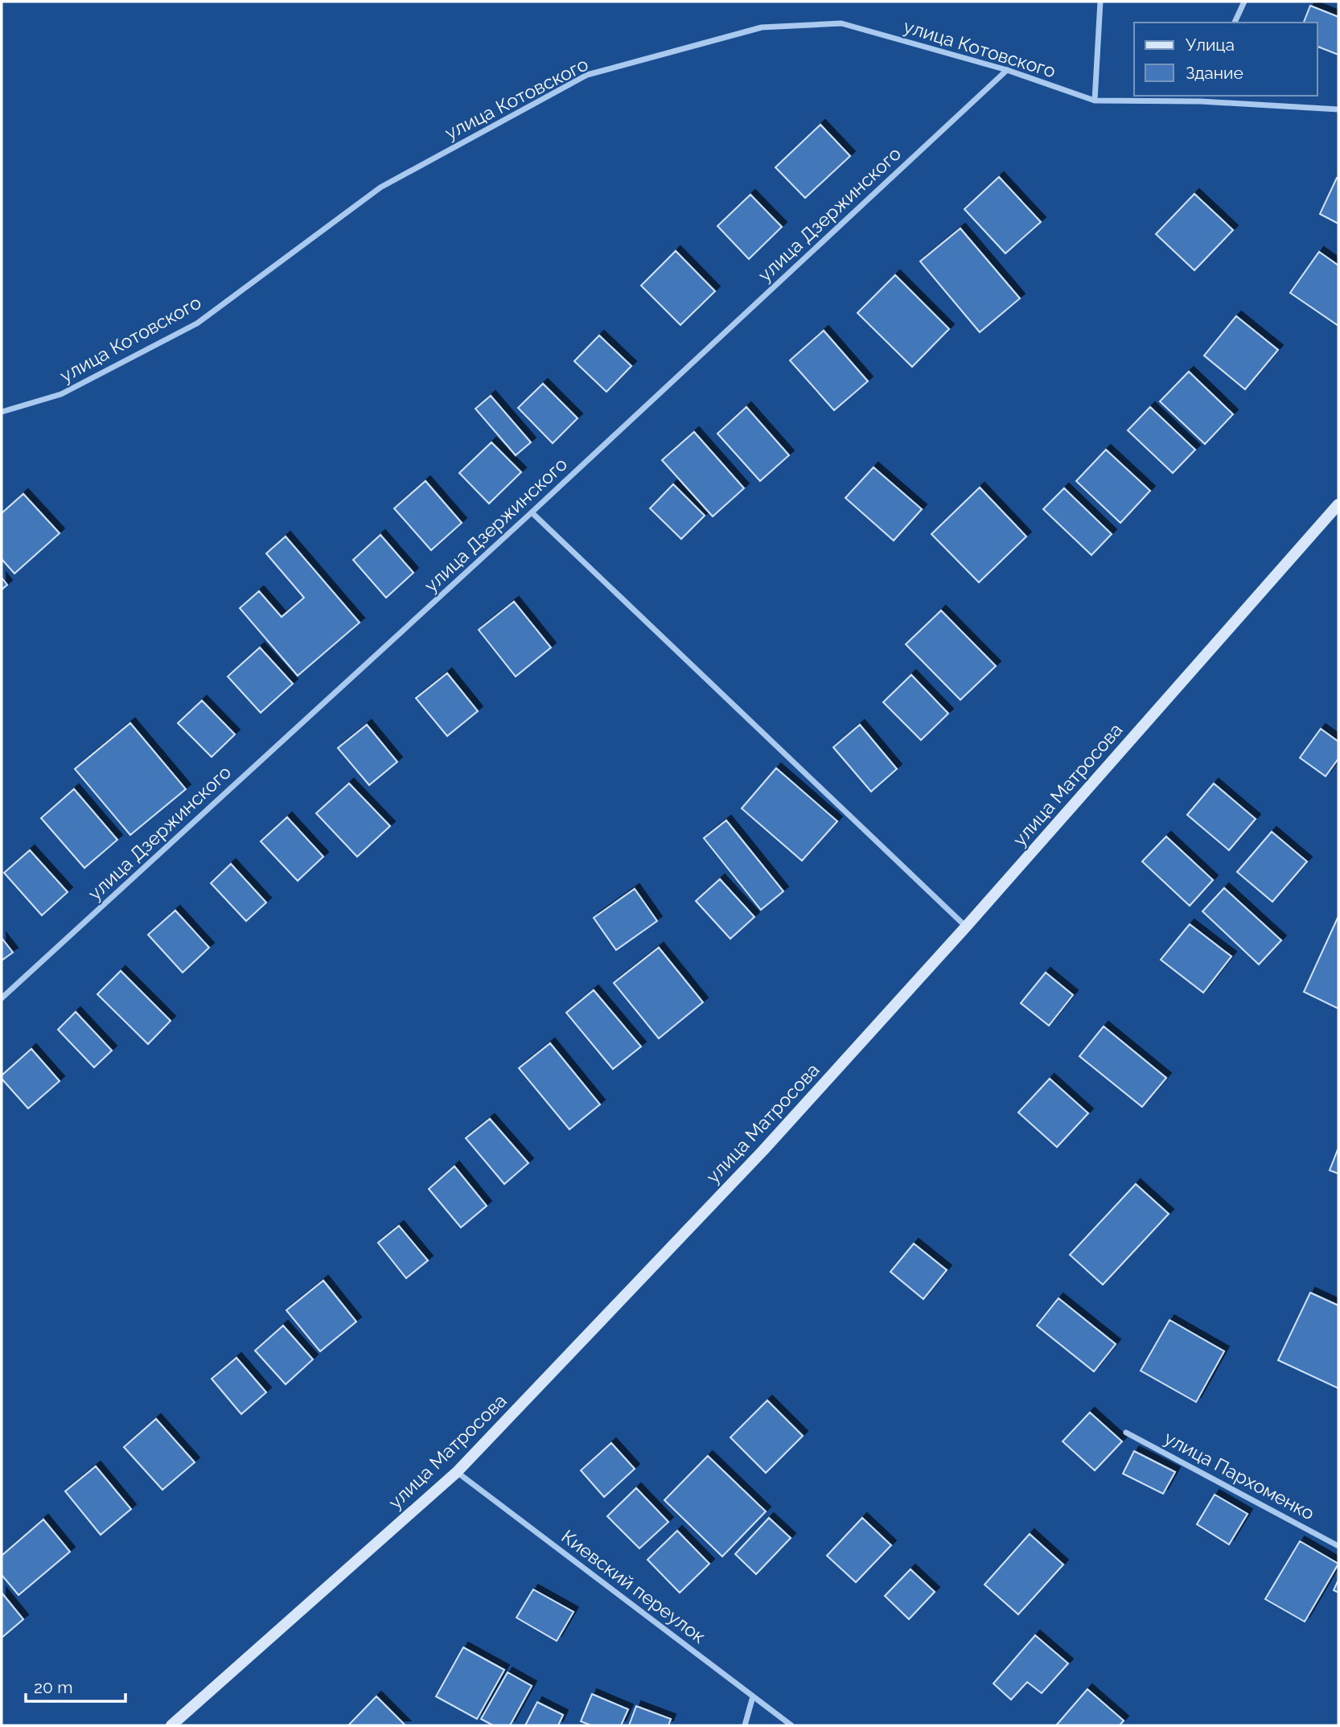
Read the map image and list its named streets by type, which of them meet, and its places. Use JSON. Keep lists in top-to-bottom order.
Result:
{
  "streets": {
    "main road": ["улица Матросова"],
    "street": [
      "улица Котовского",
      "улица Дзержинского",
      "улица Пархоменко",
      "Киевский переулок"
    ]
  },
  "crossings": [
    ["улица Котовского", "улица Дзержинского"],
    ["улица Матросова", "Киевский переулок"]
  ],
  "legend": ["Улица", "Здание"],
  "scale_bar": "20 m"
}
